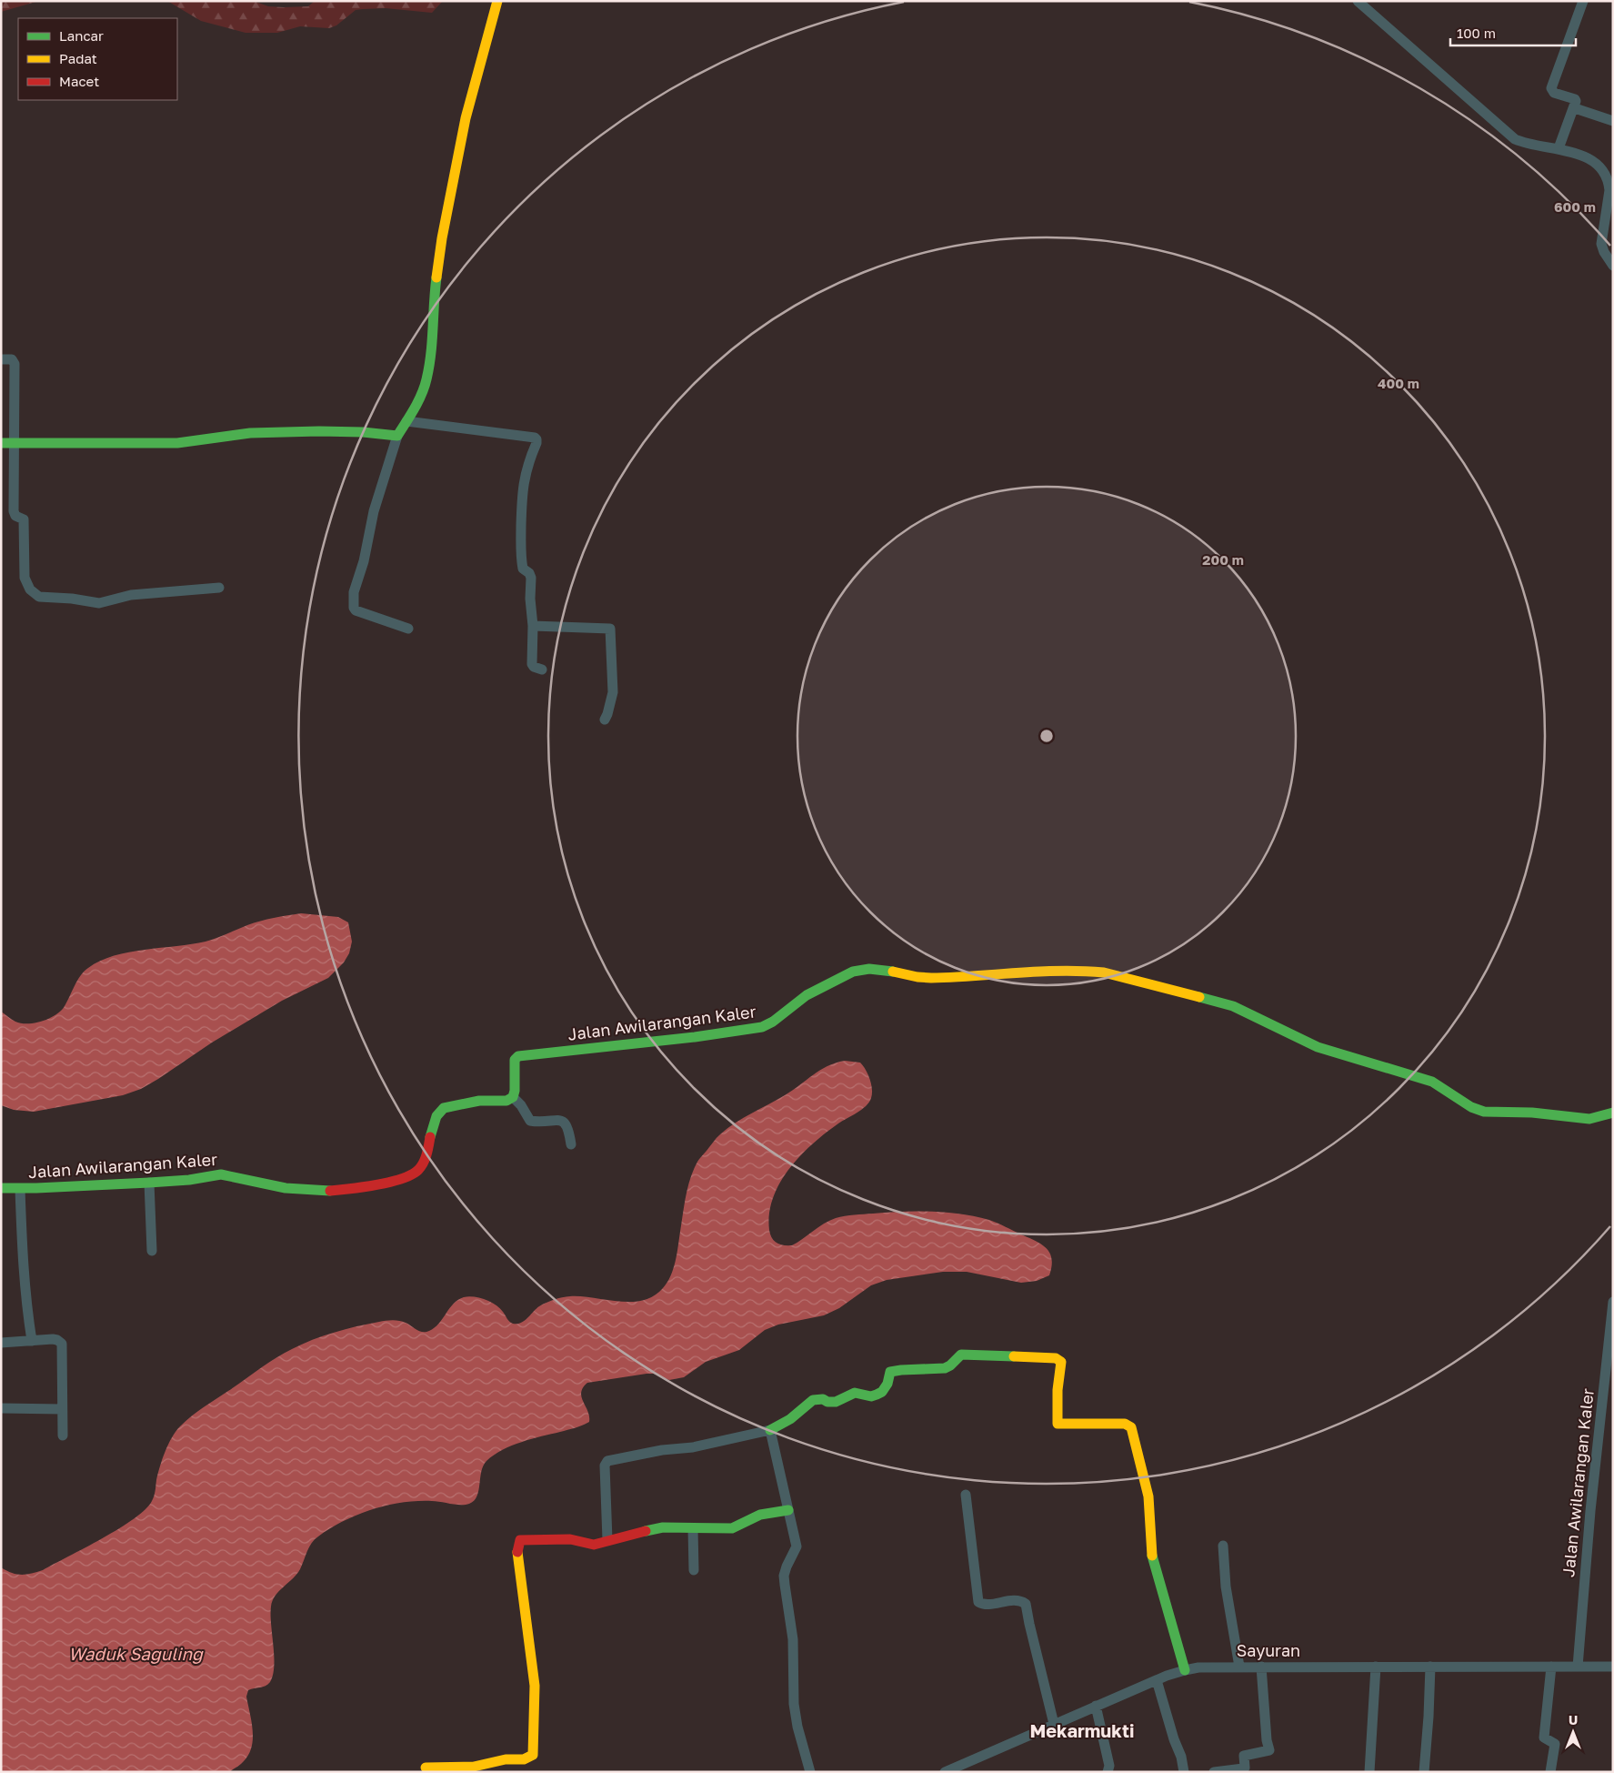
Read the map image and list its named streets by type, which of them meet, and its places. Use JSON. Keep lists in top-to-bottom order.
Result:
{
  "streets": {
    "street": ["Jalan Awilarangan Kaler", "Sayuran"]
  },
  "crossings": [
    ["Jalan Awilarangan Kaler", "Sayuran"]
  ],
  "districts": ["Mekarmukti"],
  "water": ["Waduk Saguling"],
  "legend": ["Lancar", "Padat", "Macet"],
  "scale_bar": "100 m",
  "north": "top",
  "rings": ["600 m", "400 m", "200 m"]
}
